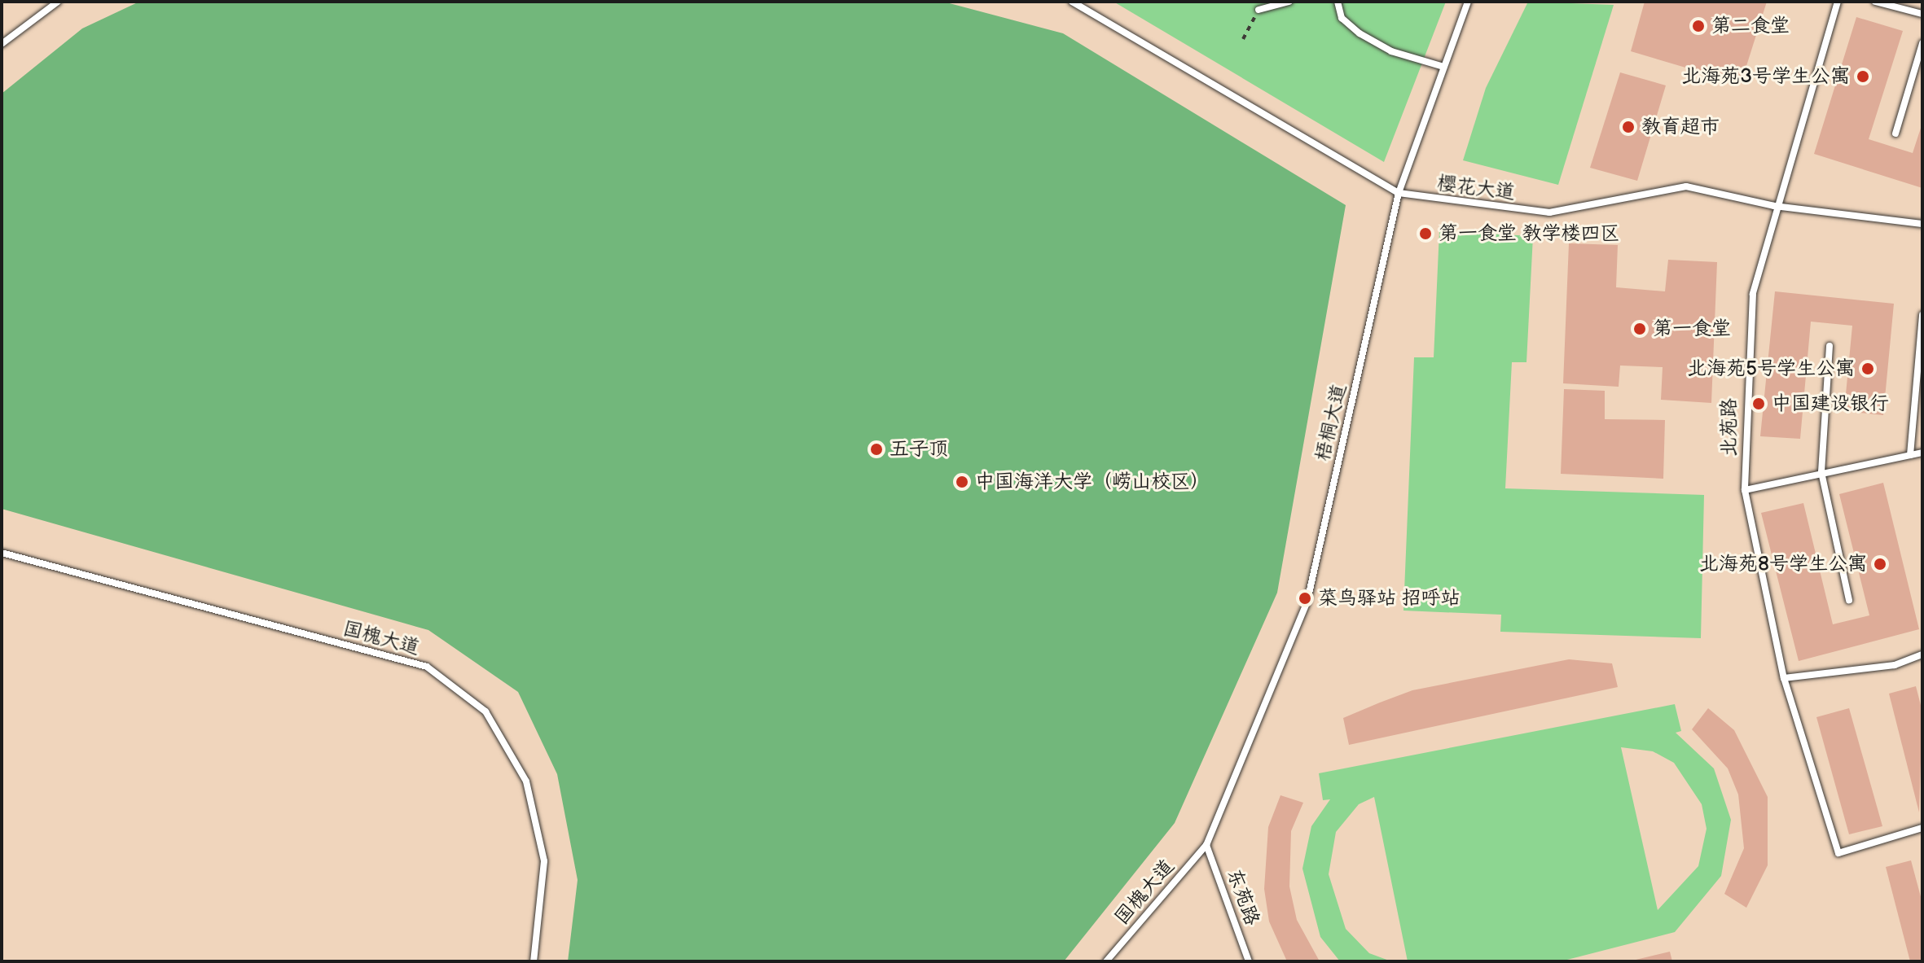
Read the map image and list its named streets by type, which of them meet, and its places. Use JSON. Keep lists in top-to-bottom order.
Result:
{
  "streets": {
    "lane": [
      "樱花大道",
      "梧桐大道",
      "北苑路",
      "国槐大道",
      "东苑路"
    ]
  },
  "crossings": [
    ["樱花大道", "梧桐大道"],
    ["樱花大道", "北苑路"],
    ["梧桐大道", "国槐大道"],
    ["梧桐大道", "东苑路"],
    ["国槐大道", "东苑路"]
  ],
  "places": [
    "第二食堂",
    "北海苑3号学生公寓",
    "教育超市",
    "第一食堂 教学楼四区",
    "第一食堂",
    "北海苑5号学生公寓",
    "中国建设银行",
    "五子顶",
    "中国海洋大学（崂山校区）",
    "北海苑8号学生公寓",
    "菜鸟驿站 招呼站"
  ]
}
